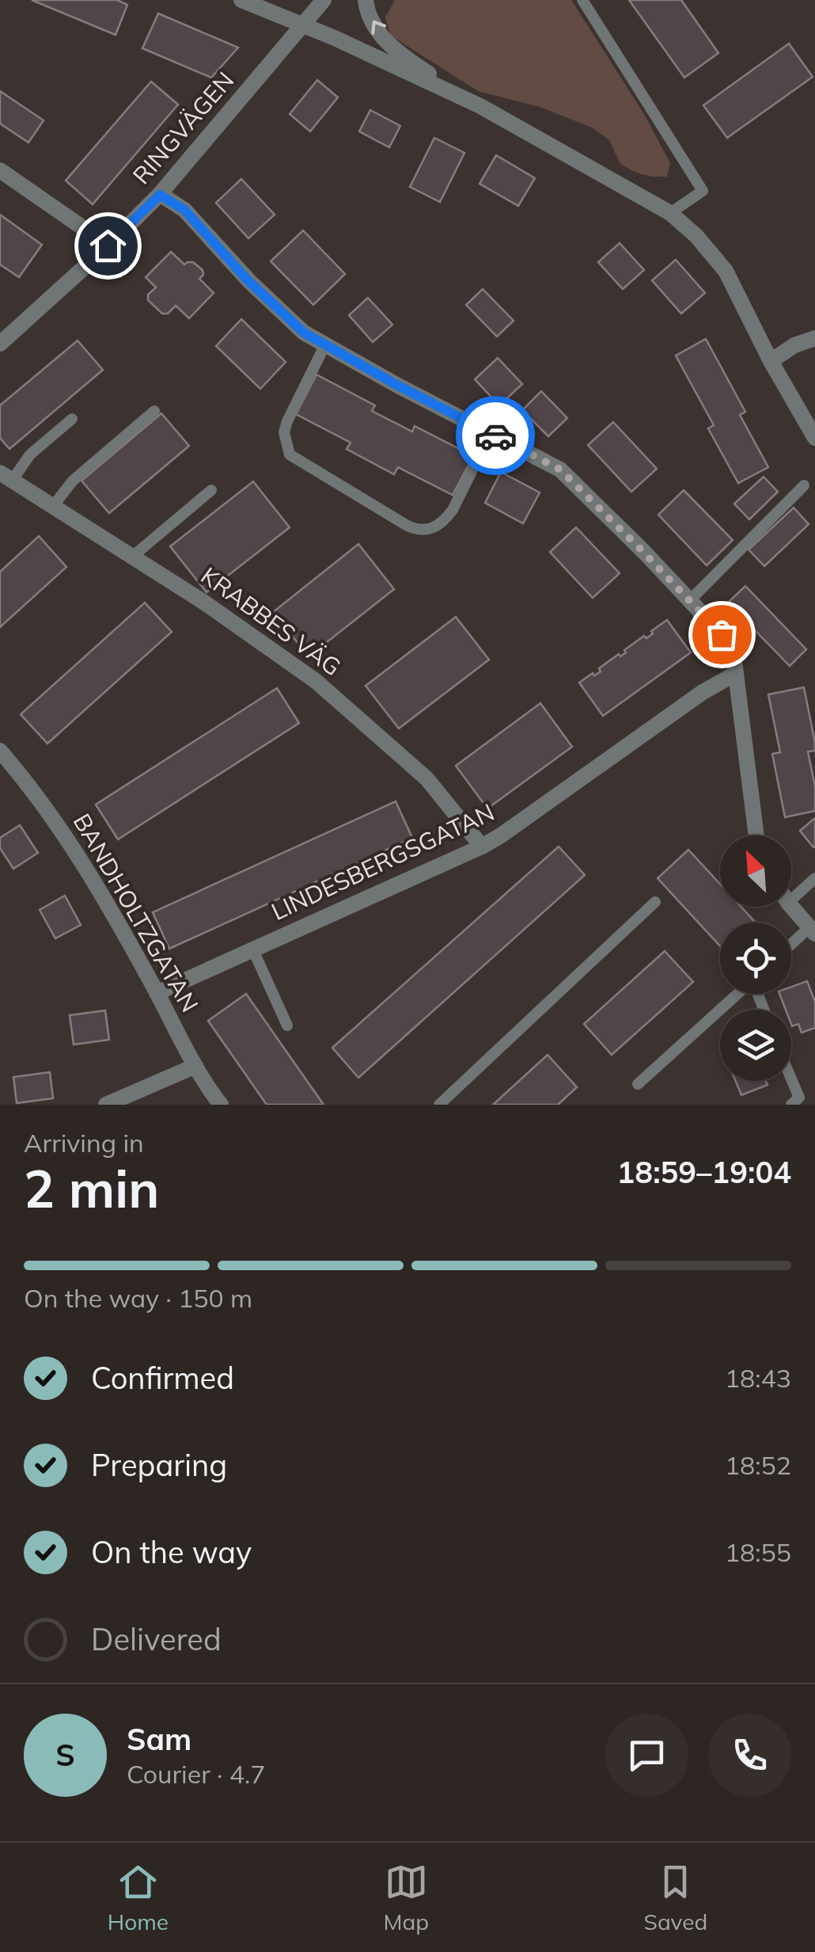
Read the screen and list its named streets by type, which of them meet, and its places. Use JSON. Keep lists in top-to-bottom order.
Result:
{
  "streets": {
    "street": [
      "RINGVÄGEN",
      "KRABBES VÄG",
      "LINDESBERGSGATAN",
      "BANDHOLTZGATAN"
    ]
  },
  "crossings": [
    ["KRABBES VÄG", "LINDESBERGSGATAN"],
    ["LINDESBERGSGATAN", "BANDHOLTZGATAN"]
  ],
  "north": "top left",
  "page": {
    "heading": ["2 min", "Arriving in", "18:59–19:04"],
    "panel": ["Sam", "Courier · 4.7"],
    "bar": "On the way · 150 m",
    "list": [
      ["Confirmed", "18:43"],
      ["Preparing", "18:52"],
      ["On the way", "18:55"],
      "Delivered"
    ],
    "round": "S",
    "tabs": ["Home", "Map", "Saved"]
  }
}
